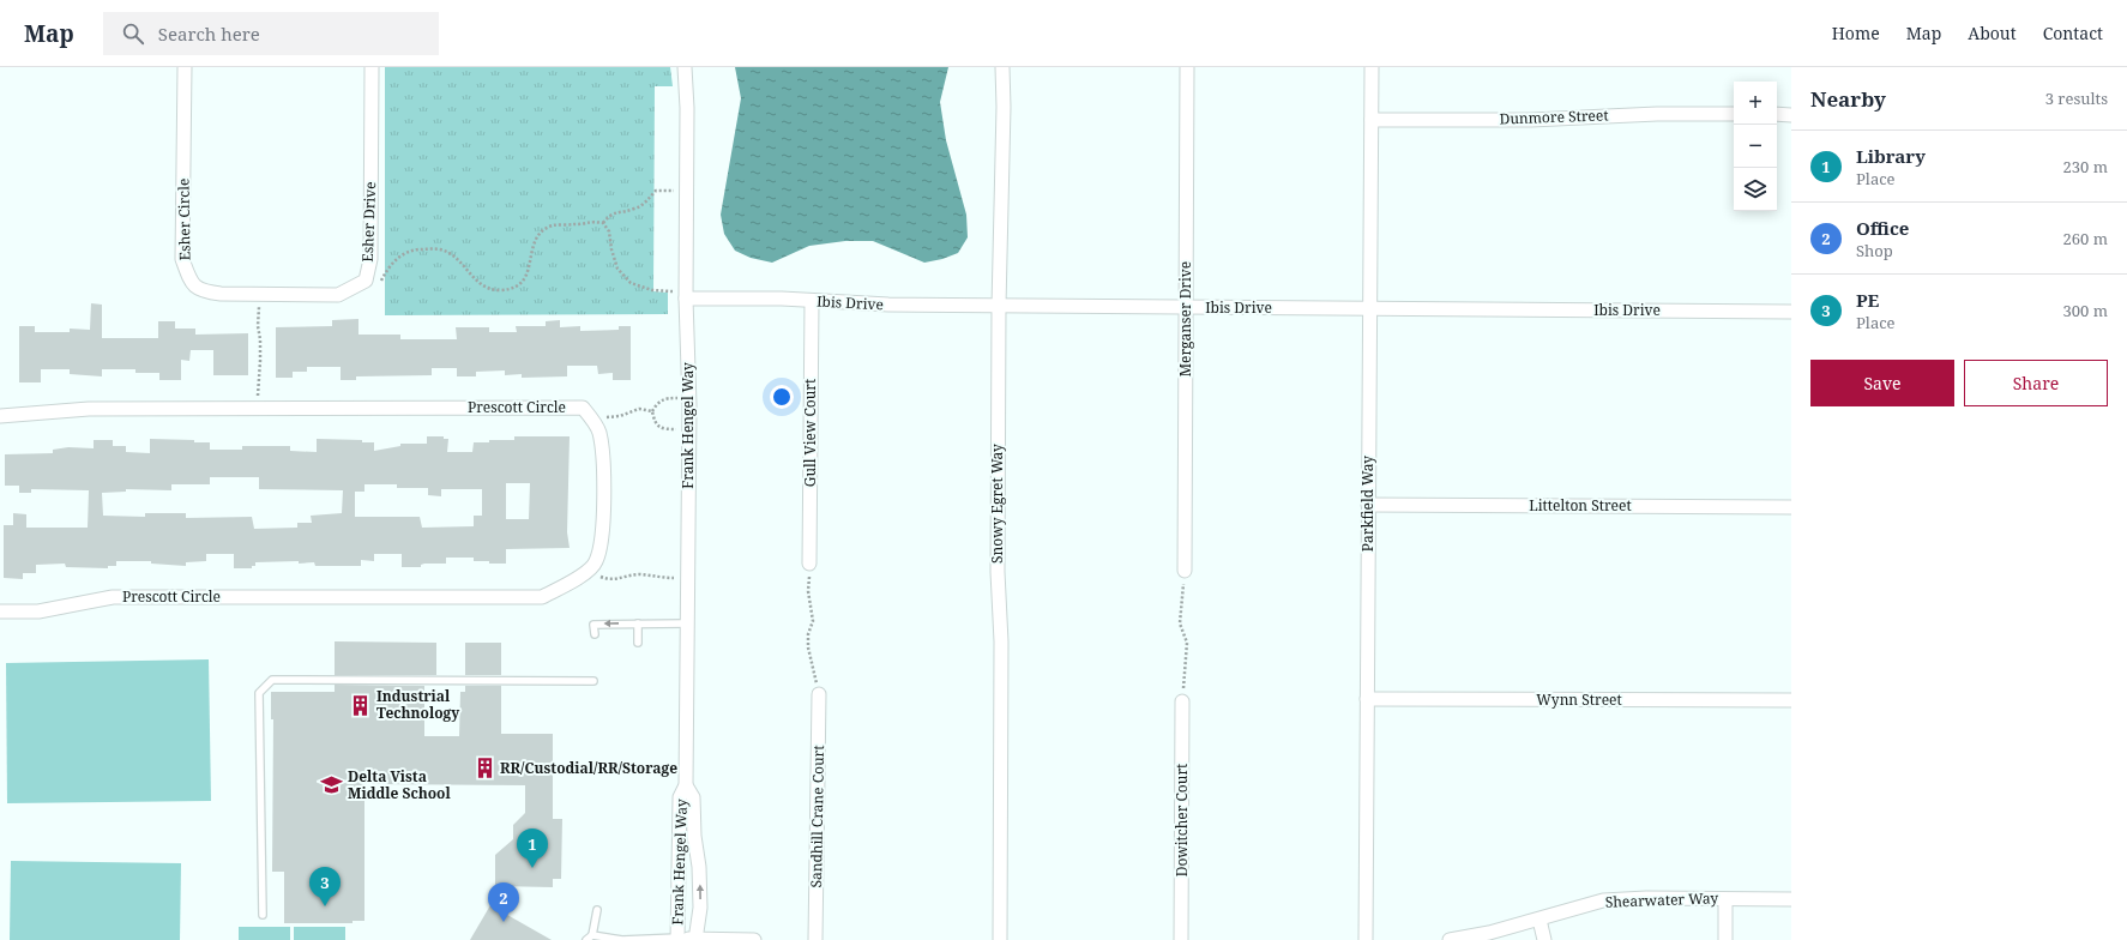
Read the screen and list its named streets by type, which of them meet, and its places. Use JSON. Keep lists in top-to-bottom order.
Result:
{
  "streets": {
    "street": [
      "Dunmore Street",
      "Esher Circle",
      "Esher Drive",
      "Ibis Drive",
      "Merganser Drive",
      "Prescott Circle",
      "Frank Hengel Way",
      "Gull View Court",
      "Snowy Egret Way",
      "Parkfield Way",
      "Littelton Street",
      "Wynn Street",
      "Sandhill Crane Court",
      "Dowitcher Court",
      "Shearwater Way"
    ]
  },
  "crossings": [
    ["Dunmore Street", "Parkfield Way"],
    ["Esher Circle", "Esher Drive"],
    ["Ibis Drive", "Merganser Drive"],
    ["Ibis Drive", "Frank Hengel Way"],
    ["Ibis Drive", "Gull View Court"],
    ["Ibis Drive", "Snowy Egret Way"],
    ["Ibis Drive", "Parkfield Way"],
    ["Parkfield Way", "Littelton Street"],
    ["Parkfield Way", "Wynn Street"]
  ],
  "places": {
    "building": ["Industrial Technology", "RR/Custodial/RR/Storage"],
    "school or university": ["Delta Vista Middle School"]
  },
  "page": {
    "header": "Map",
    "search": "Search here",
    "nav": [
      "Home",
      "Map",
      "About",
      "Contact"
    ],
    "heading": ["Nearby", "3 results"],
    "map_buttons": ["+", "−"],
    "list": [
      {
        "mark": "1",
        "name": "Library",
        "note": "Place",
        "value": "230 m"
      },
      {
        "mark": "2",
        "name": "Office",
        "note": "Shop",
        "value": "260 m"
      },
      {
        "mark": "3",
        "name": "PE",
        "note": "Place",
        "value": "300 m"
      }
    ],
    "buttons": ["Save", "Share"],
    "pins": ["1", "3", "2"]
  }
}
